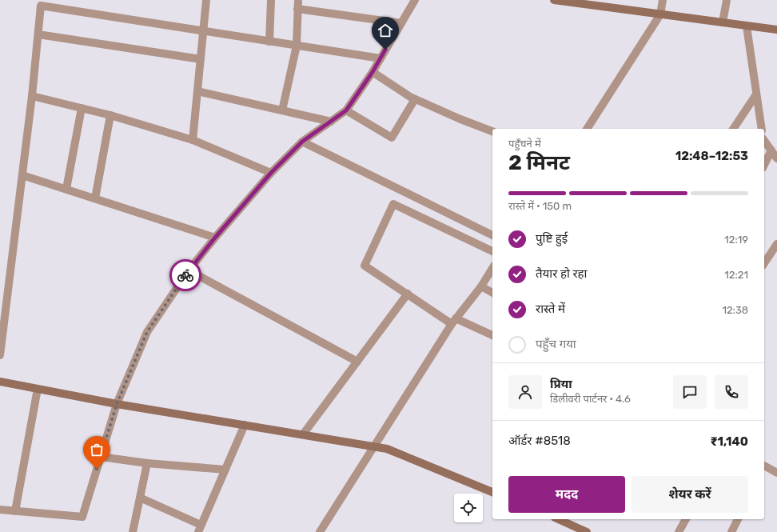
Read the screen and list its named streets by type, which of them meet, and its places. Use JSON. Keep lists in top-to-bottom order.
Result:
{
  "page": {
    "heading": ["2 मिनट", "पहुँचने में", "12:48–12:53"],
    "panel": [
      "प्रिया",
      "डिलीवरी पार्टनर · 4.6",
      "ऑर्डर #8518",
      "₹1,140"
    ],
    "bar": "रास्ते में · 150 m",
    "list": [
      ["पुष्टि हुई", "12:19"],
      ["तैयार हो रहा", "12:21"],
      ["रास्ते में", "12:38"],
      "पहुँच गया"
    ],
    "buttons": ["मदद", "शेयर करें"]
  }
}
